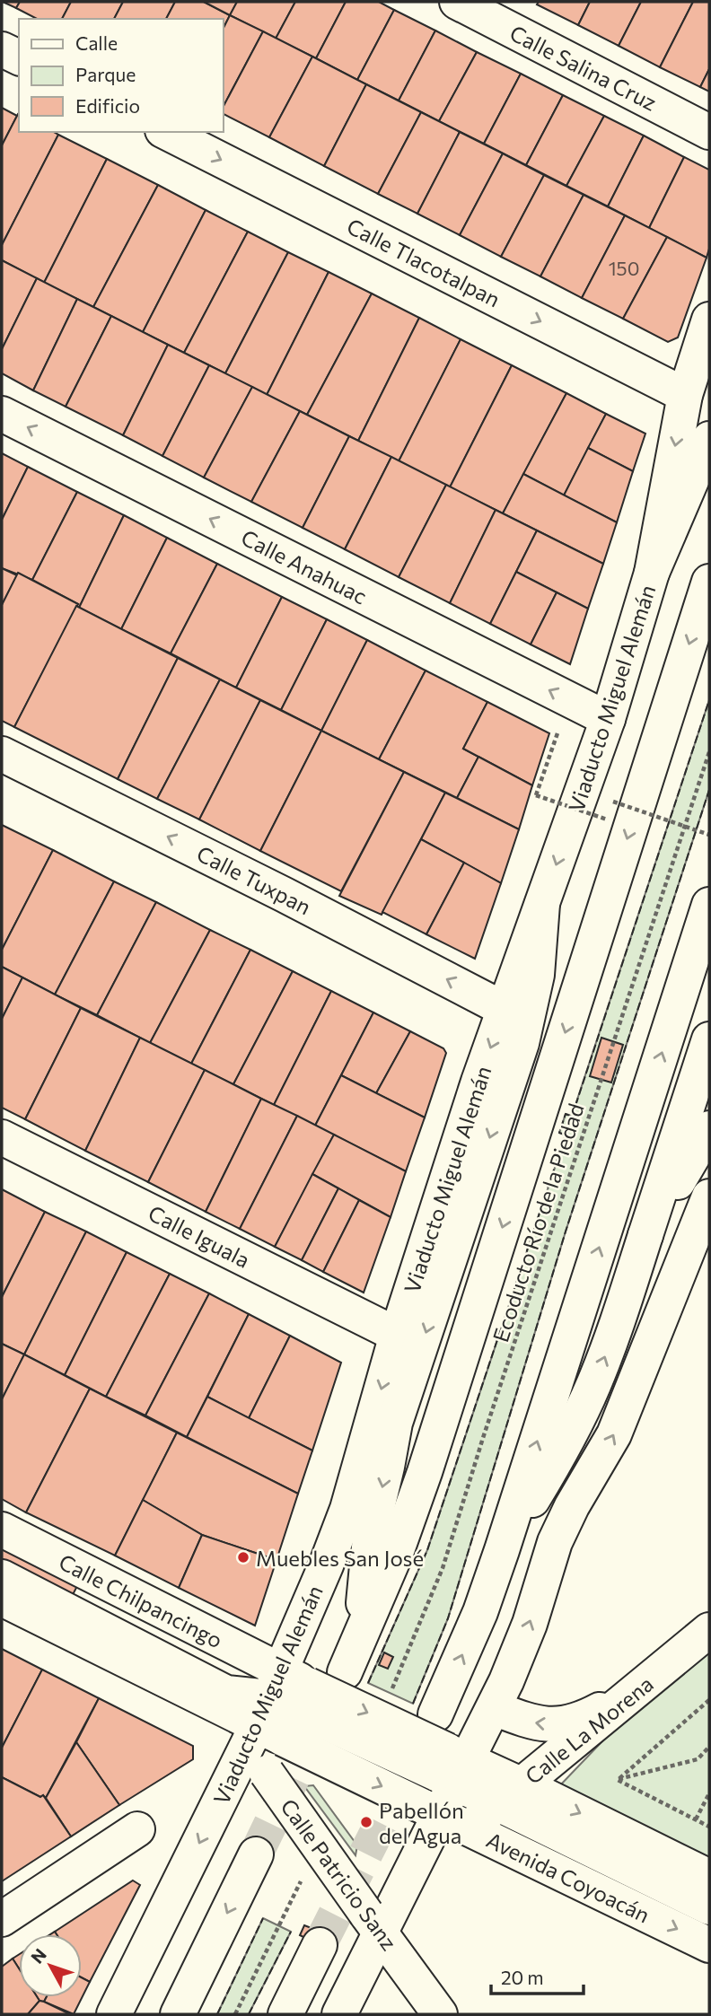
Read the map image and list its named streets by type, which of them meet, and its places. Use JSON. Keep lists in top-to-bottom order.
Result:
{
  "streets": {
    "main road": [
      "Calle Salina Cruz",
      "Calle Tlacotalpan",
      "Calle Anahuac",
      "Viaducto Miguel Alemán",
      "Calle Tuxpan",
      "Calle Iguala",
      "Calle Chilpancingo",
      "Calle La Morena",
      "Calle Patricio Sanz",
      "Avenida Coyoacán"
    ],
    "path": ["Ecoducto Río de la Piedad"]
  },
  "crossings": [
    ["Calle Tlacotalpan", "Viaducto Miguel Alemán"],
    ["Calle Anahuac", "Viaducto Miguel Alemán"],
    ["Viaducto Miguel Alemán", "Calle Tuxpan"],
    ["Viaducto Miguel Alemán", "Calle Iguala"],
    ["Viaducto Miguel Alemán", "Calle Chilpancingo"],
    ["Viaducto Miguel Alemán", "Calle Patricio Sanz"],
    ["Viaducto Miguel Alemán", "Avenida Coyoacán"],
    ["Calle Chilpancingo", "Calle Patricio Sanz"],
    ["Calle Chilpancingo", "Avenida Coyoacán"],
    ["Calle La Morena", "Avenida Coyoacán"],
    ["Calle Patricio Sanz", "Avenida Coyoacán"]
  ],
  "one_way": ["Calle Tlacotalpan", "Calle Anahuac", "Calle Tuxpan"],
  "places": ["Muebles San José", "Pabellón del Agua"],
  "house_numbers": ["150"],
  "legend": ["Calle", "Parque", "Edificio"],
  "scale_bar": "20 m",
  "north": "top left"
}
